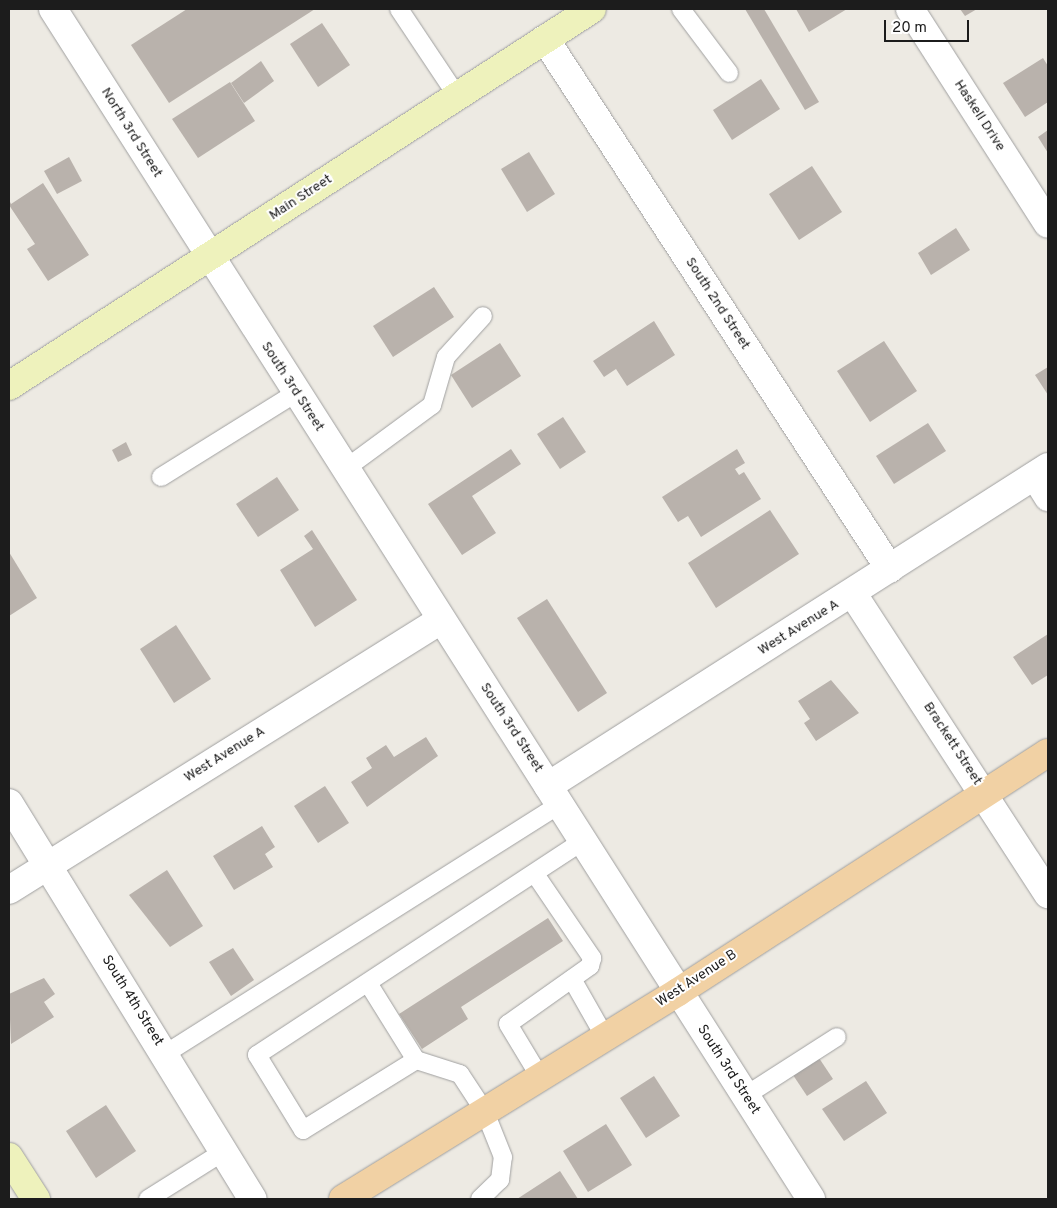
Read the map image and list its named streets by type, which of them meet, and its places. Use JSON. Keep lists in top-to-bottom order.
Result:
{
  "streets": {
    "main road": ["Main Street", "West Avenue B"],
    "street": [
      "Haskell Drive",
      "North 3rd Street",
      "South 2nd Street",
      "South 3rd Street",
      "West Avenue A",
      "Brackett Street",
      "South 4th Street"
    ]
  },
  "crossings": [
    ["North 3rd Street", "Main Street"],
    ["North 3rd Street", "South 3rd Street"],
    ["Main Street", "South 2nd Street"],
    ["Main Street", "South 3rd Street"],
    ["South 2nd Street", "West Avenue A"],
    ["South 3rd Street", "West Avenue A"],
    ["South 3rd Street", "West Avenue B"],
    ["West Avenue A", "Brackett Street"],
    ["West Avenue A", "South 4th Street"],
    ["Brackett Street", "West Avenue B"]
  ],
  "scale_bar": "20 m"
}
